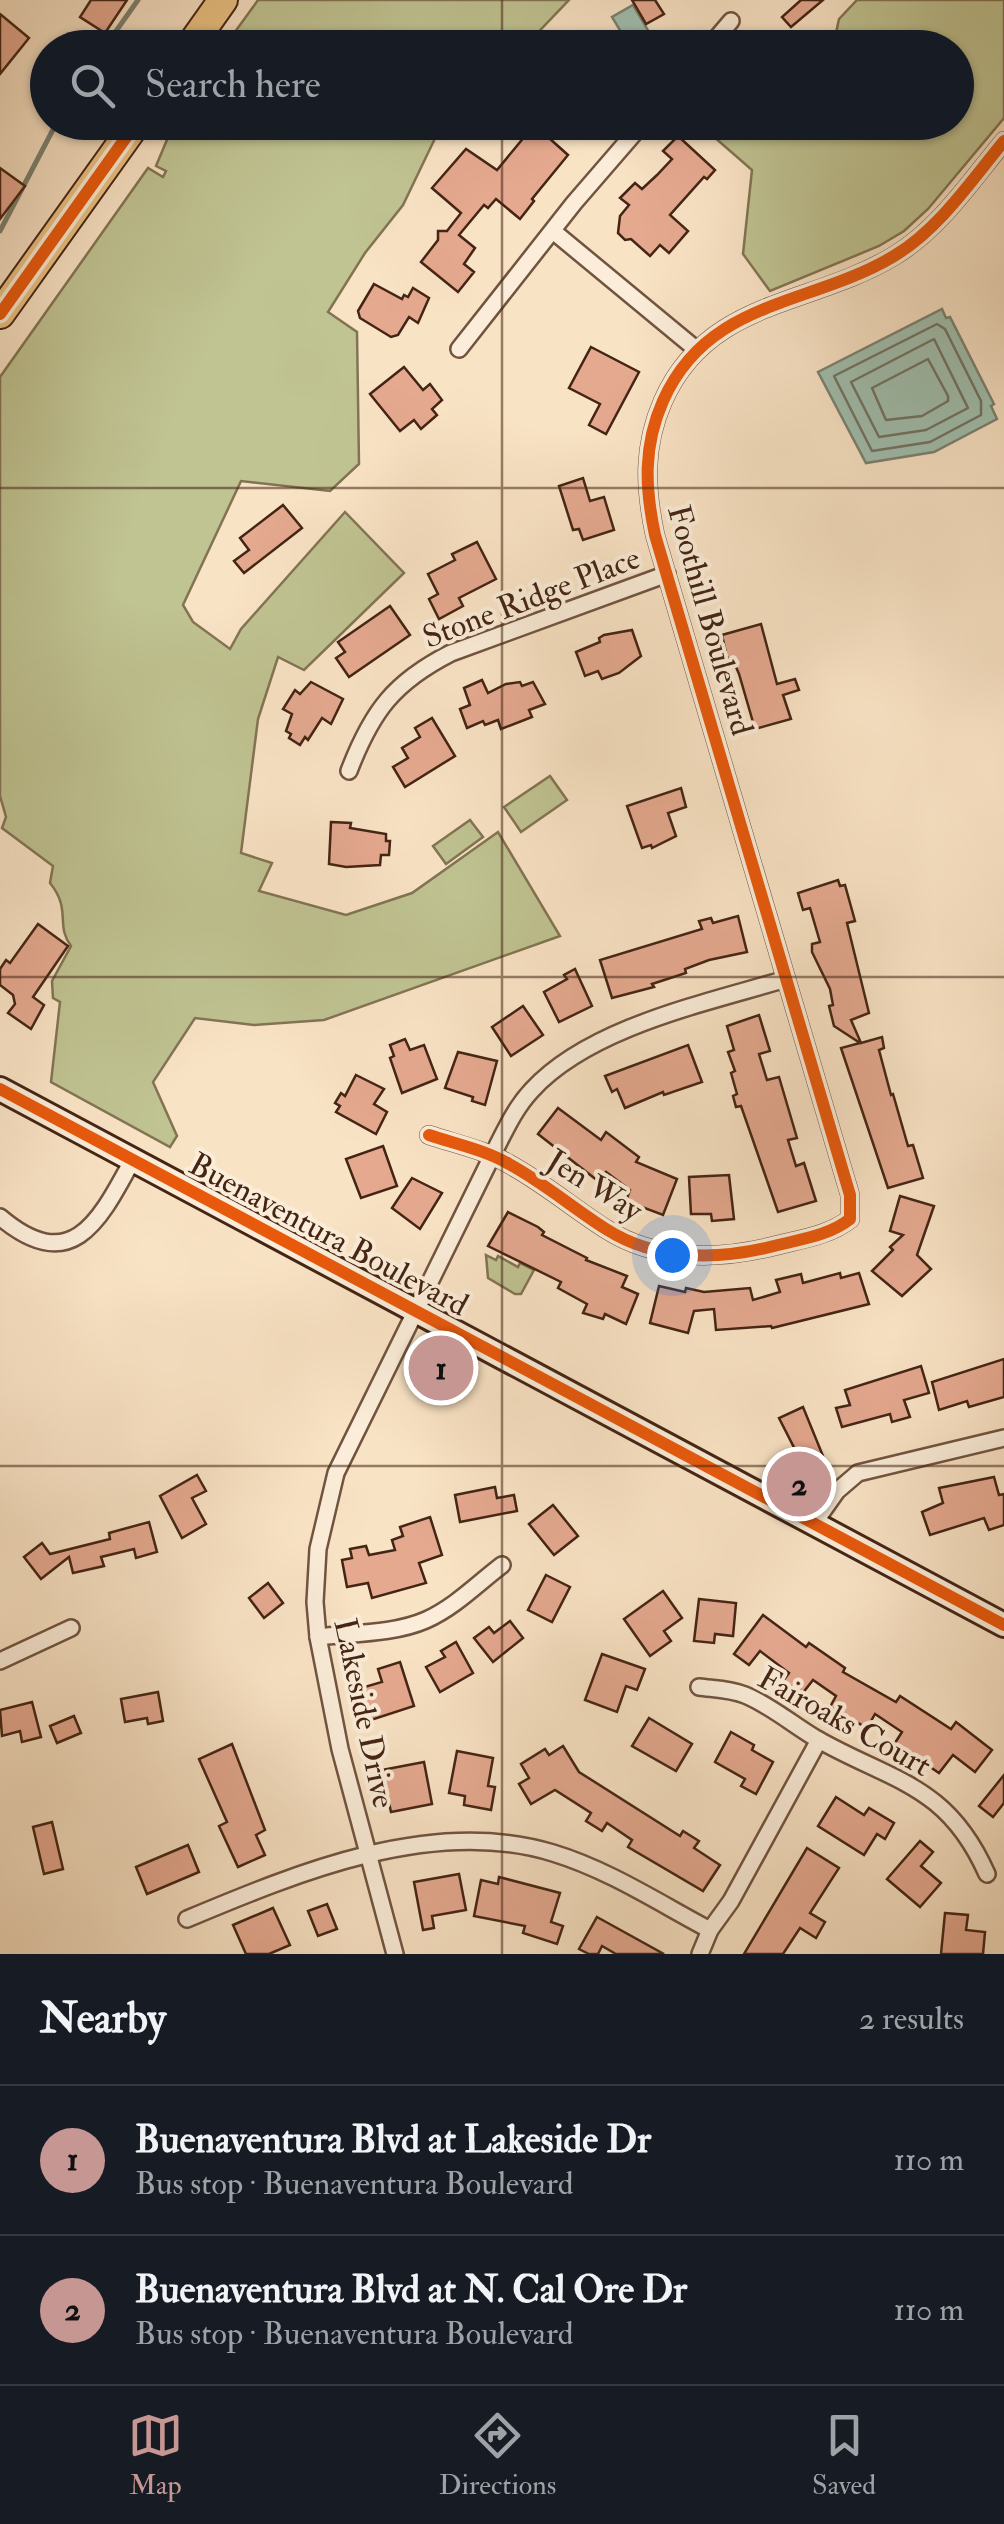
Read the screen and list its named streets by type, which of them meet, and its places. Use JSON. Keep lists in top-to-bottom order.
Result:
{
  "streets": {
    "main road": ["Buenaventura Boulevard"],
    "street": [
      "Stone Ridge Place",
      "Foothill Boulevard",
      "Jen Way",
      "Lakeside Drive",
      "Fairoaks Court"
    ]
  },
  "crossings": [
    ["Stone Ridge Place", "Foothill Boulevard"],
    ["Foothill Boulevard", "Jen Way"],
    ["Foothill Boulevard", "Lakeside Drive"],
    ["Jen Way", "Lakeside Drive"],
    ["Buenaventura Boulevard", "Lakeside Drive"]
  ],
  "page": {
    "search": "Search here",
    "pins": ["1", "2"],
    "heading": ["Nearby", "2 results"],
    "list": [
      {
        "mark": "1",
        "name": "Buenaventura Blvd at Lakeside Dr",
        "note": "Bus stop · Buenaventura Boulevard",
        "value": "110 m"
      },
      {
        "mark": "2",
        "name": "Buenaventura Blvd at N. Cal Ore Dr",
        "note": "Bus stop · Buenaventura Boulevard",
        "value": "110 m"
      }
    ],
    "nav": ["Map", "Directions", "Saved"]
  }
}
